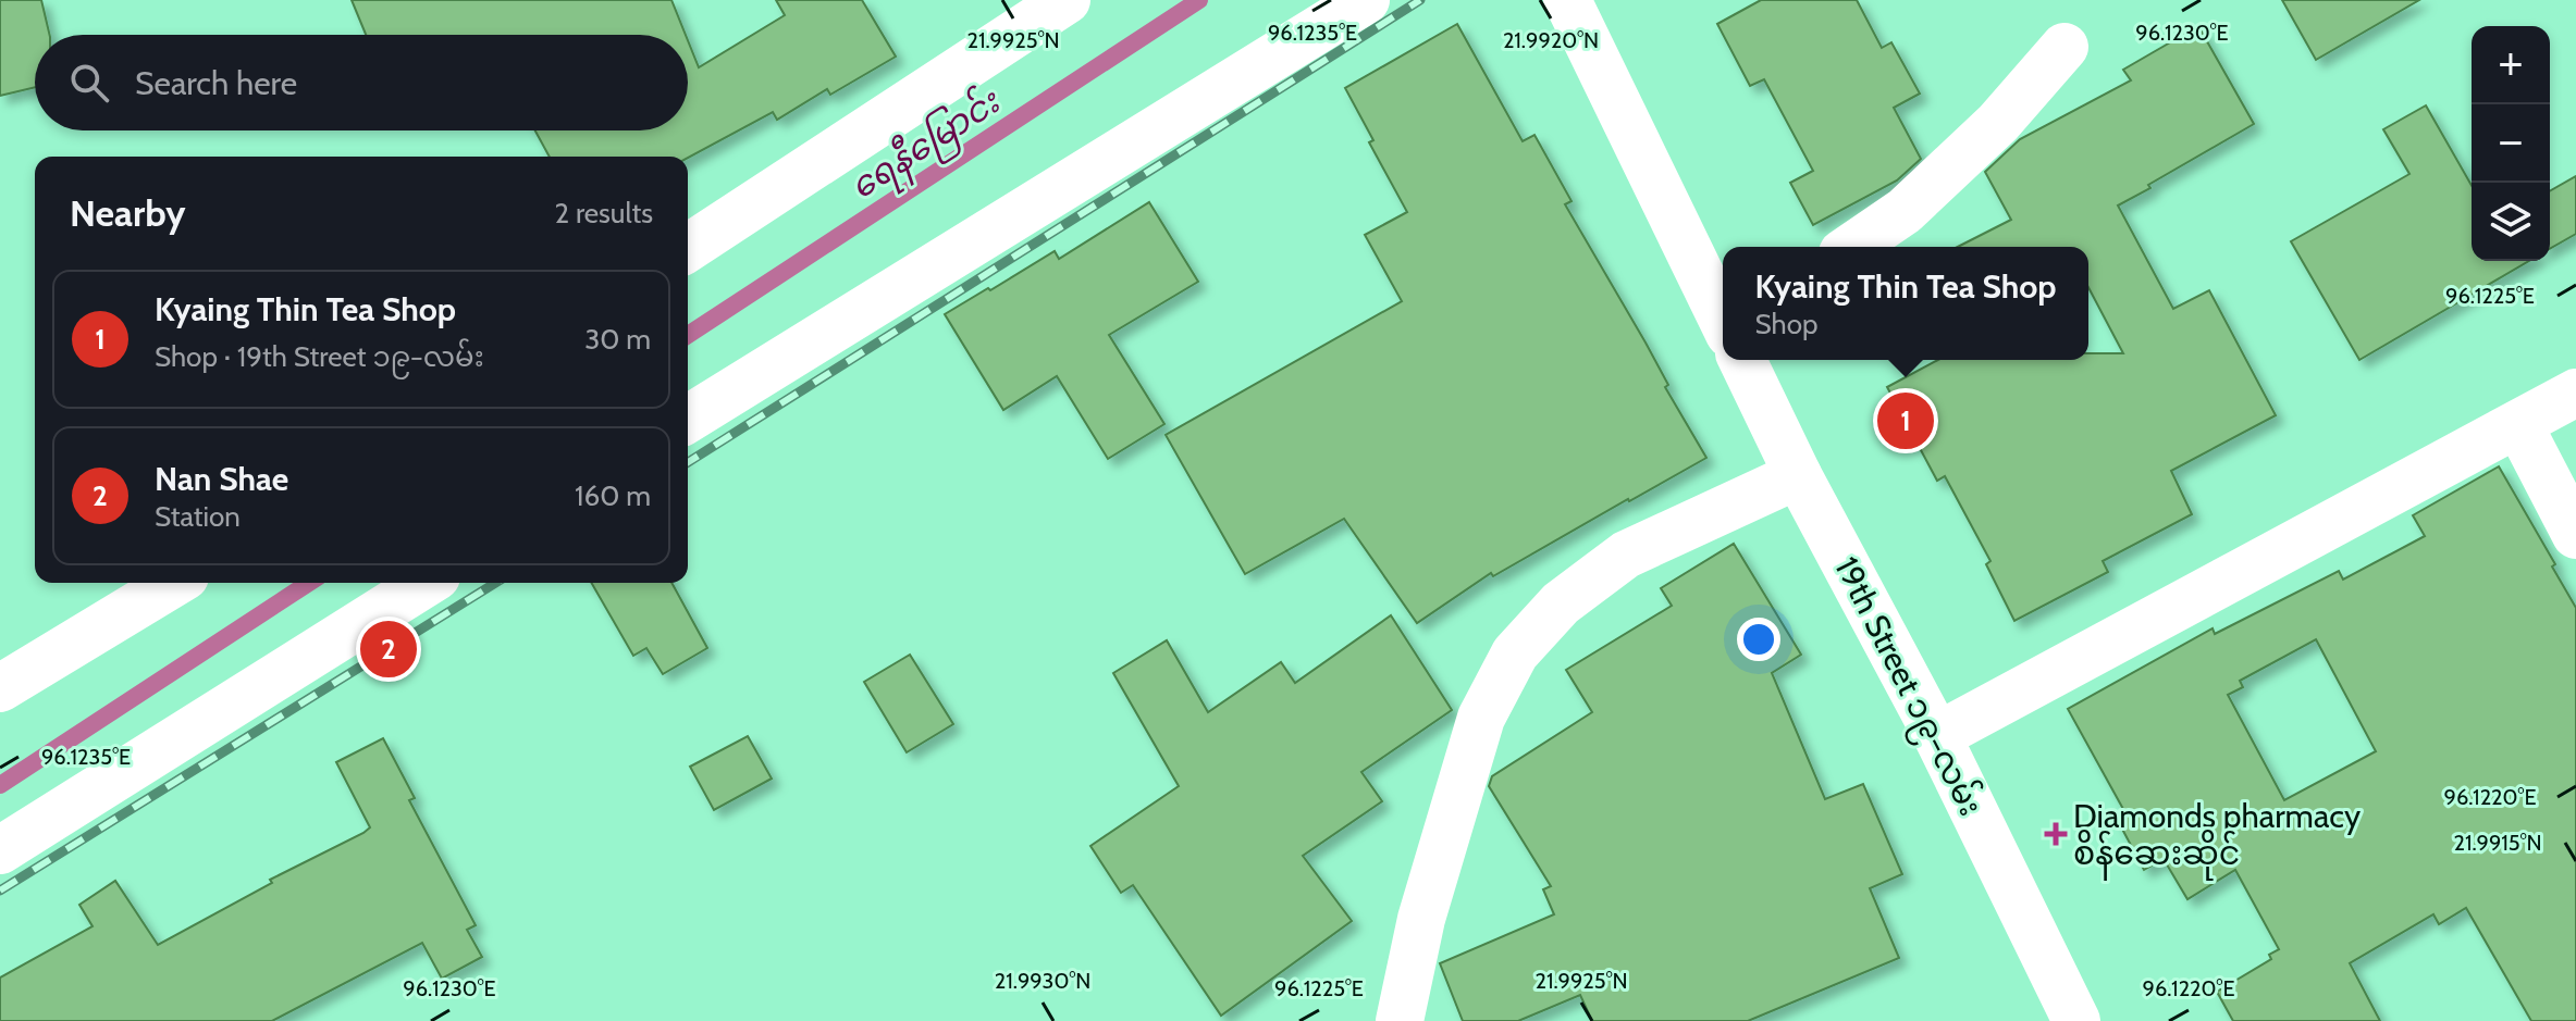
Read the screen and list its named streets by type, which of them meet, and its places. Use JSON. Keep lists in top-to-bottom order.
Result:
{
  "streets": {
    "street": ["19th Street ၁၉−လမ်း"]
  },
  "water": ["ရေနီမြောင်း"],
  "places": {
    "health": ["Diamonds pharmacy စိန်ဆေးဆိုင်"]
  },
  "page": {
    "map_buttons": ["+", "−"],
    "search": "Search here",
    "heading": ["Nearby", "2 results"],
    "popup": ["Kyaing Thin Tea Shop", "Shop"],
    "list": [
      {
        "mark": "1",
        "name": "Kyaing Thin Tea Shop",
        "note": "Shop · 19th Street ၁၉−လမ်း",
        "value": "30 m"
      },
      {
        "mark": "2",
        "name": "Nan Shae",
        "note": "Station",
        "value": "160 m"
      }
    ],
    "pins": ["1", "2"]
  },
  "coordinates": [
    "96.1235°E",
    "96.1230°E",
    "21.9925°N",
    "21.9920°N",
    "96.1225°E",
    "96.1220°E",
    "21.9915°N",
    "21.9930°N"
  ]
}
